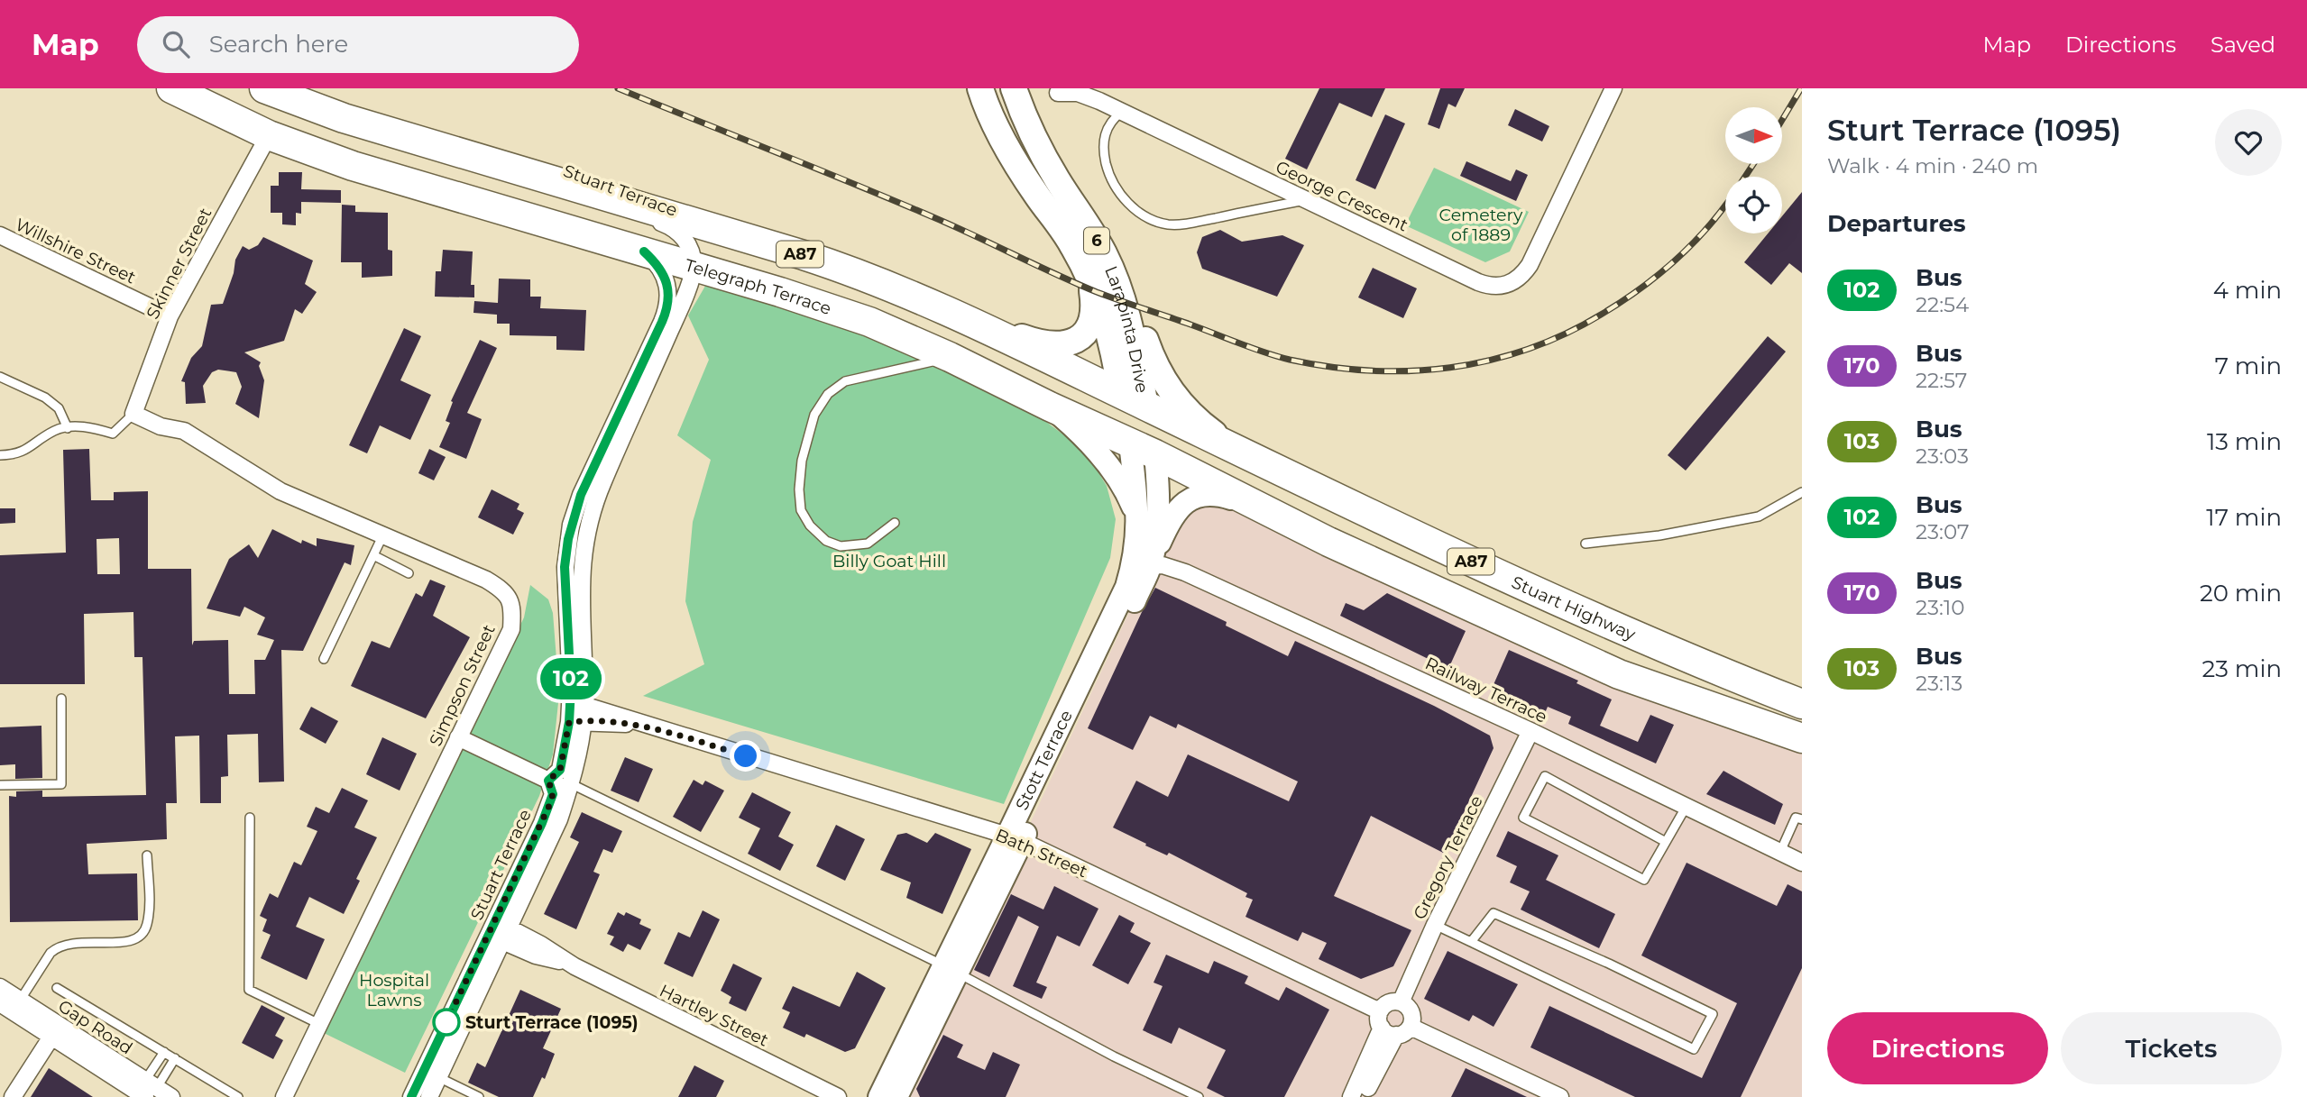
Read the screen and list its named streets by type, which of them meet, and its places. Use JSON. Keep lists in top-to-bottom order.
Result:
{
  "streets": {
    "highway": [
      "6",
      "A87",
      "Telegraph Terrace",
      "Stuart Highway"
    ],
    "main road": ["Larapinta Drive", "Stott Terrace"],
    "street": [
      "Stuart Terrace",
      "George Crescent",
      "Willshire Street",
      "Skinner Street",
      "Simpson Street",
      "Railway Terrace",
      "Bath Street",
      "Gregory Terrace",
      "Hartley Street",
      "Gap Road"
    ]
  },
  "crossings": [
    ["Stuart Terrace", "A87"],
    ["Stuart Terrace", "Telegraph Terrace"],
    ["Stuart Terrace", "Bath Street"],
    ["Stuart Terrace", "Hartley Street"],
    ["6", "A87"],
    ["6", "Telegraph Terrace"],
    ["6", "Larapinta Drive"],
    ["6", "Stuart Highway"],
    ["6", "Stott Terrace"],
    ["Willshire Street", "Skinner Street"],
    ["A87", "Telegraph Terrace"],
    ["A87", "Larapinta Drive"],
    ["A87", "Stuart Highway"],
    ["A87", "Stott Terrace"],
    ["Skinner Street", "Telegraph Terrace"],
    ["Skinner Street", "Simpson Street"],
    ["Telegraph Terrace", "Stott Terrace"],
    ["Larapinta Drive", "Stuart Highway"],
    ["Railway Terrace", "Stott Terrace"],
    ["Railway Terrace", "Gregory Terrace"],
    ["Stott Terrace", "Bath Street"],
    ["Bath Street", "Gregory Terrace"]
  ],
  "parks": ["Cemetery of 1889", "Billy Goat Hill", "Hospital Lawns"],
  "places": ["Sturt Terrace (1095)"],
  "lines": ["bus line 102"],
  "north": "right",
  "page": {
    "header": "Map",
    "search": "Search here",
    "nav": ["Map", "Directions", "Saved"],
    "on_map": "102",
    "heading": [
      ["Sturt Terrace (1095)", "Walk · 4 min · 240 m"],
      "Departures"
    ],
    "list": [
      {
        "mark": "102",
        "name": "Bus",
        "note": "22:54",
        "value": "4 min"
      },
      {
        "mark": "170",
        "name": "Bus",
        "note": "22:57",
        "value": "7 min"
      },
      {
        "mark": "103",
        "name": "Bus",
        "note": "23:03",
        "value": "13 min"
      },
      {
        "mark": "102",
        "name": "Bus",
        "note": "23:07",
        "value": "17 min"
      },
      {
        "mark": "170",
        "name": "Bus",
        "note": "23:10",
        "value": "20 min"
      },
      {
        "mark": "103",
        "name": "Bus",
        "note": "23:13",
        "value": "23 min"
      }
    ],
    "buttons": ["Directions", "Tickets"]
  }
}
